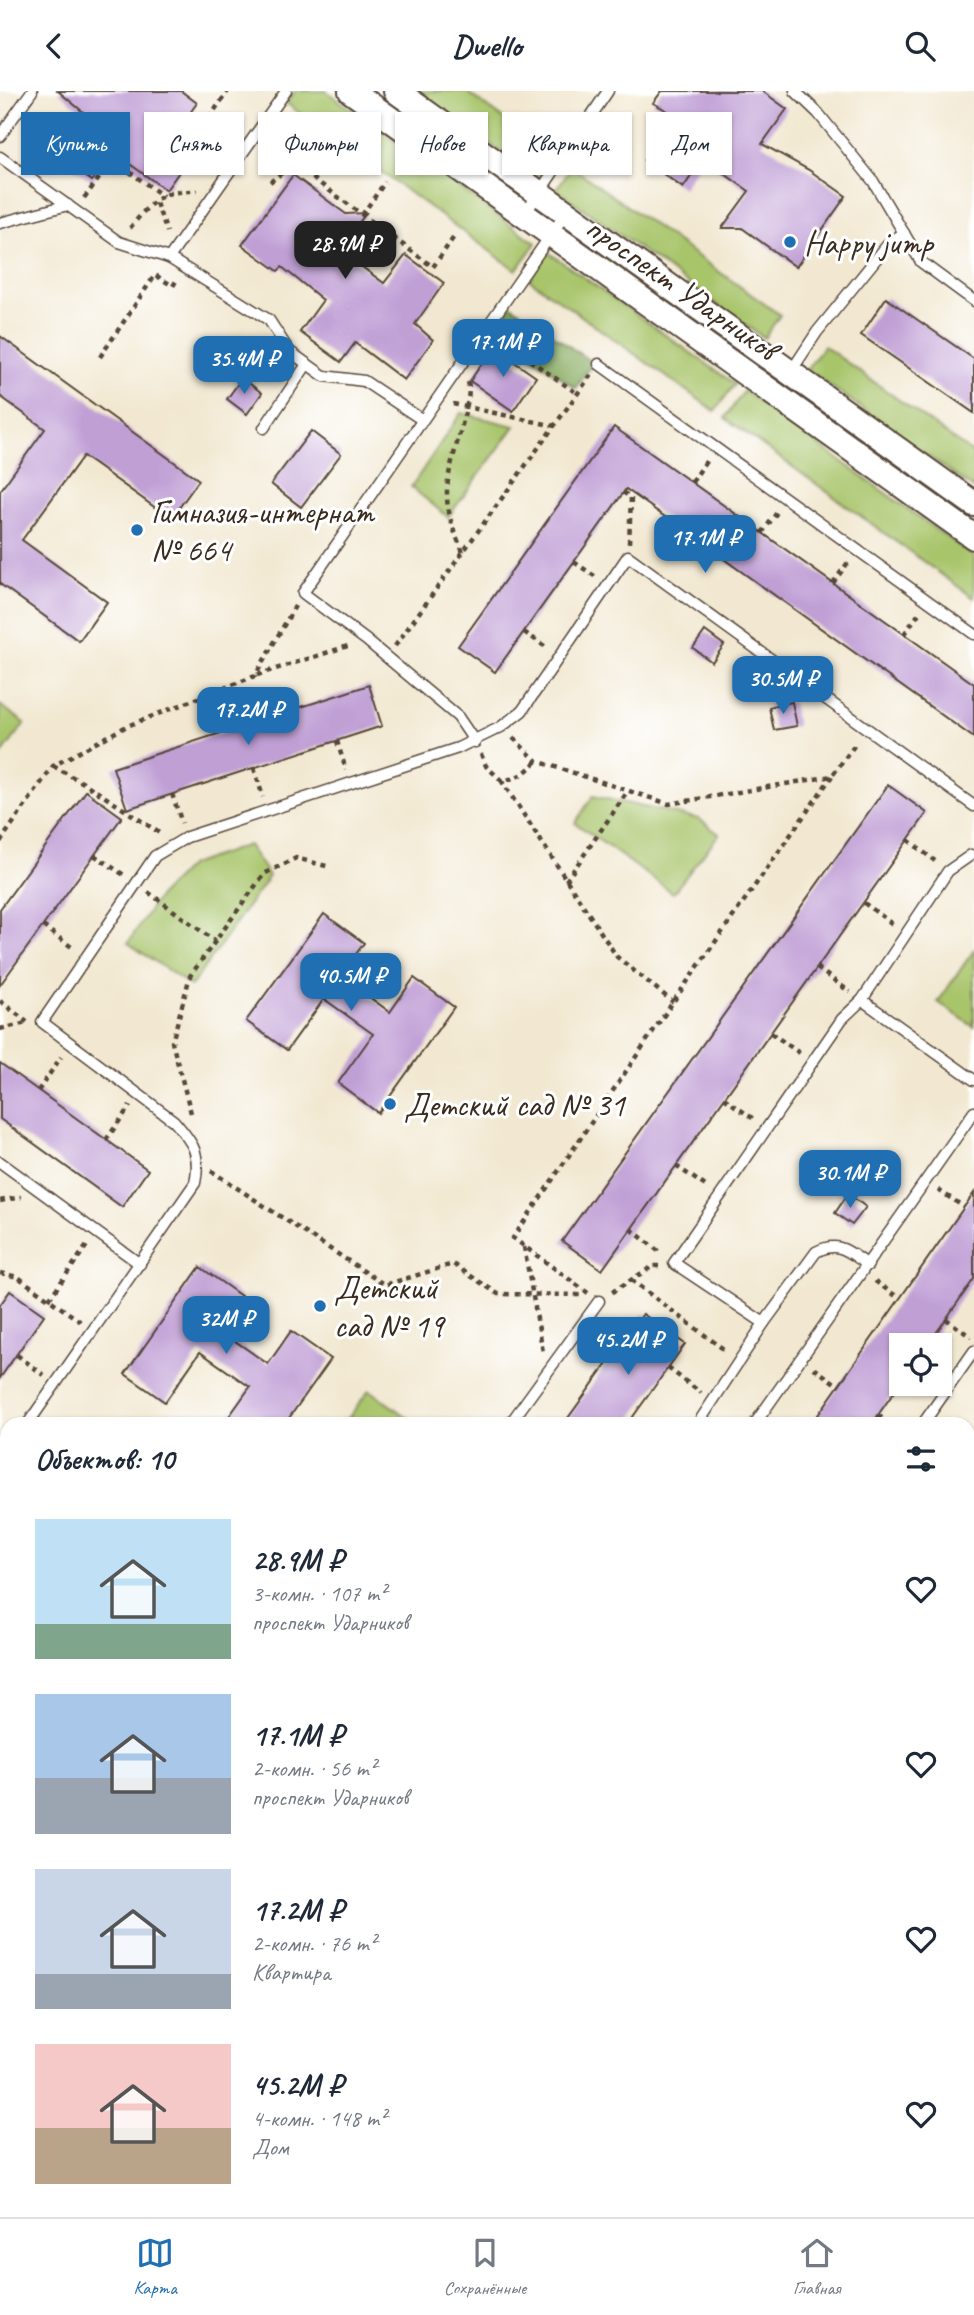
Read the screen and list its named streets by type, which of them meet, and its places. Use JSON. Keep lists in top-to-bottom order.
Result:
{
  "streets": {
    "street": ["проспект Ударников"]
  },
  "places": [
    "Happy jump",
    "Гимназия-интернат № 664",
    "Детский сад № 31",
    "Детский сад № 19"
  ],
  "page": {
    "header": "Dwello",
    "chip": [
      "Купить",
      "Снять",
      "Фильтры",
      "Новое",
      "Квартира",
      "Дом"
    ],
    "price": [
      "28.9M ₽",
      "17.1M ₽",
      "35.4M ₽",
      "17.1M ₽",
      "30.5M ₽",
      "17.2M ₽",
      "40.5M ₽",
      "30.1M ₽",
      "32M ₽",
      "45.2M ₽"
    ],
    "heading": "Объектов: 10",
    "list": [
      {
        "name": "28.9M ₽",
        "note": "3-комн. · 107 m² · проспект Ударников"
      },
      {
        "name": "17.1M ₽",
        "note": "2-комн. · 56 m² · проспект Ударников"
      },
      {
        "name": "17.2M ₽",
        "note": "2-комн. · 76 m² · Квартира"
      },
      {
        "name": "45.2M ₽",
        "note": "4-комн. · 148 m² · Дом"
      }
    ],
    "tabs": ["Карта", "Сохранённые", "Главная"]
  }
}
